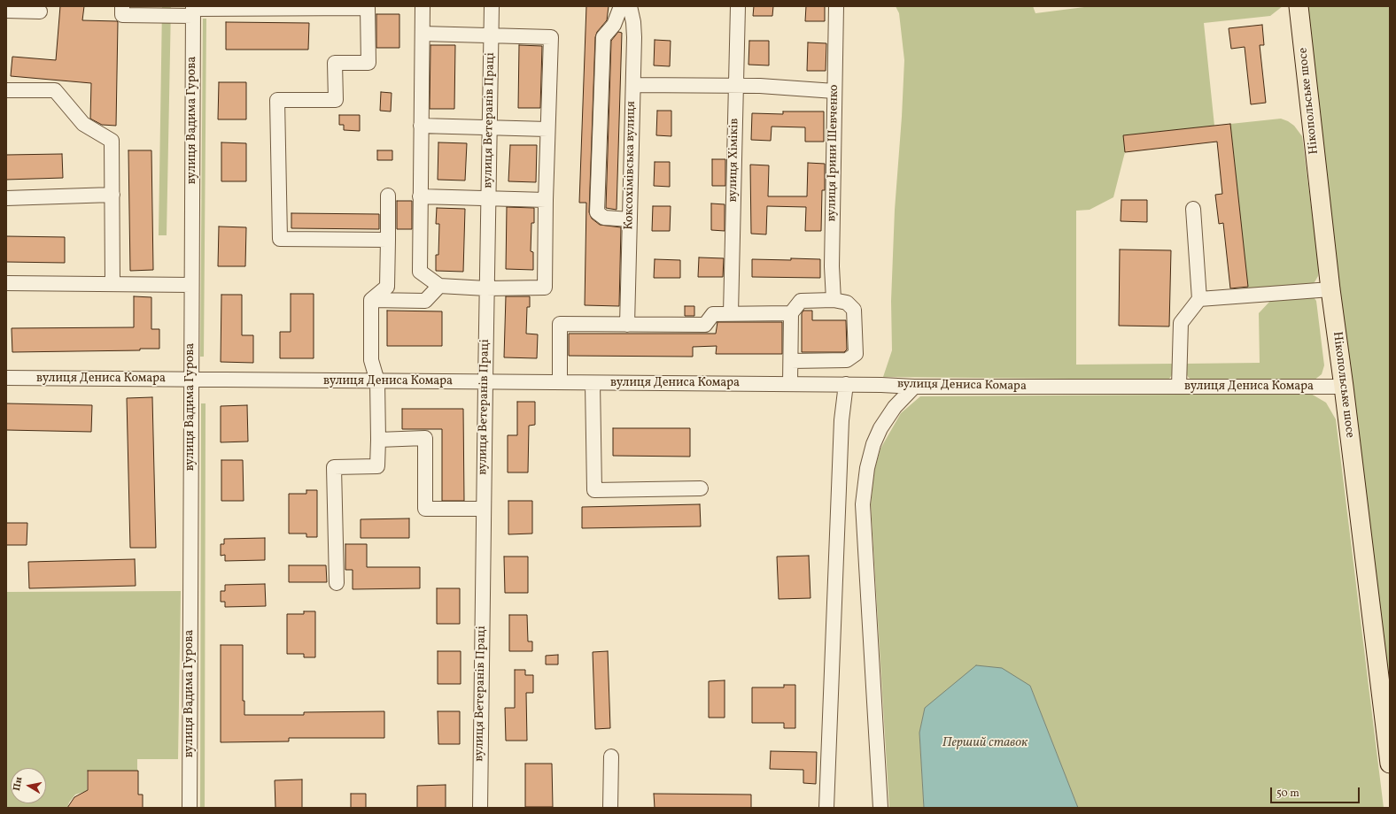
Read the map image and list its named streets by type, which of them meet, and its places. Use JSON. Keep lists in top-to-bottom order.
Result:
{
  "streets": {
    "main road": ["Нікопольське шосе"],
    "street": [
      "вулиця Вадима Гурова",
      "вулиця Ветеранів Праці",
      "вулиця Ірини Шевченко",
      "вулиця Хіміків",
      "Коксохімівська вулиця",
      "вулиця Дениса Комара"
    ]
  },
  "crossings": [
    ["Нікопольське шосе", "вулиця Дениса Комара"],
    ["вулиця Вадима Гурова", "вулиця Дениса Комара"],
    ["вулиця Ветеранів Праці", "вулиця Дениса Комара"]
  ],
  "water": ["Перший ставок"],
  "scale_bar": "50 m",
  "north": "left"
}
